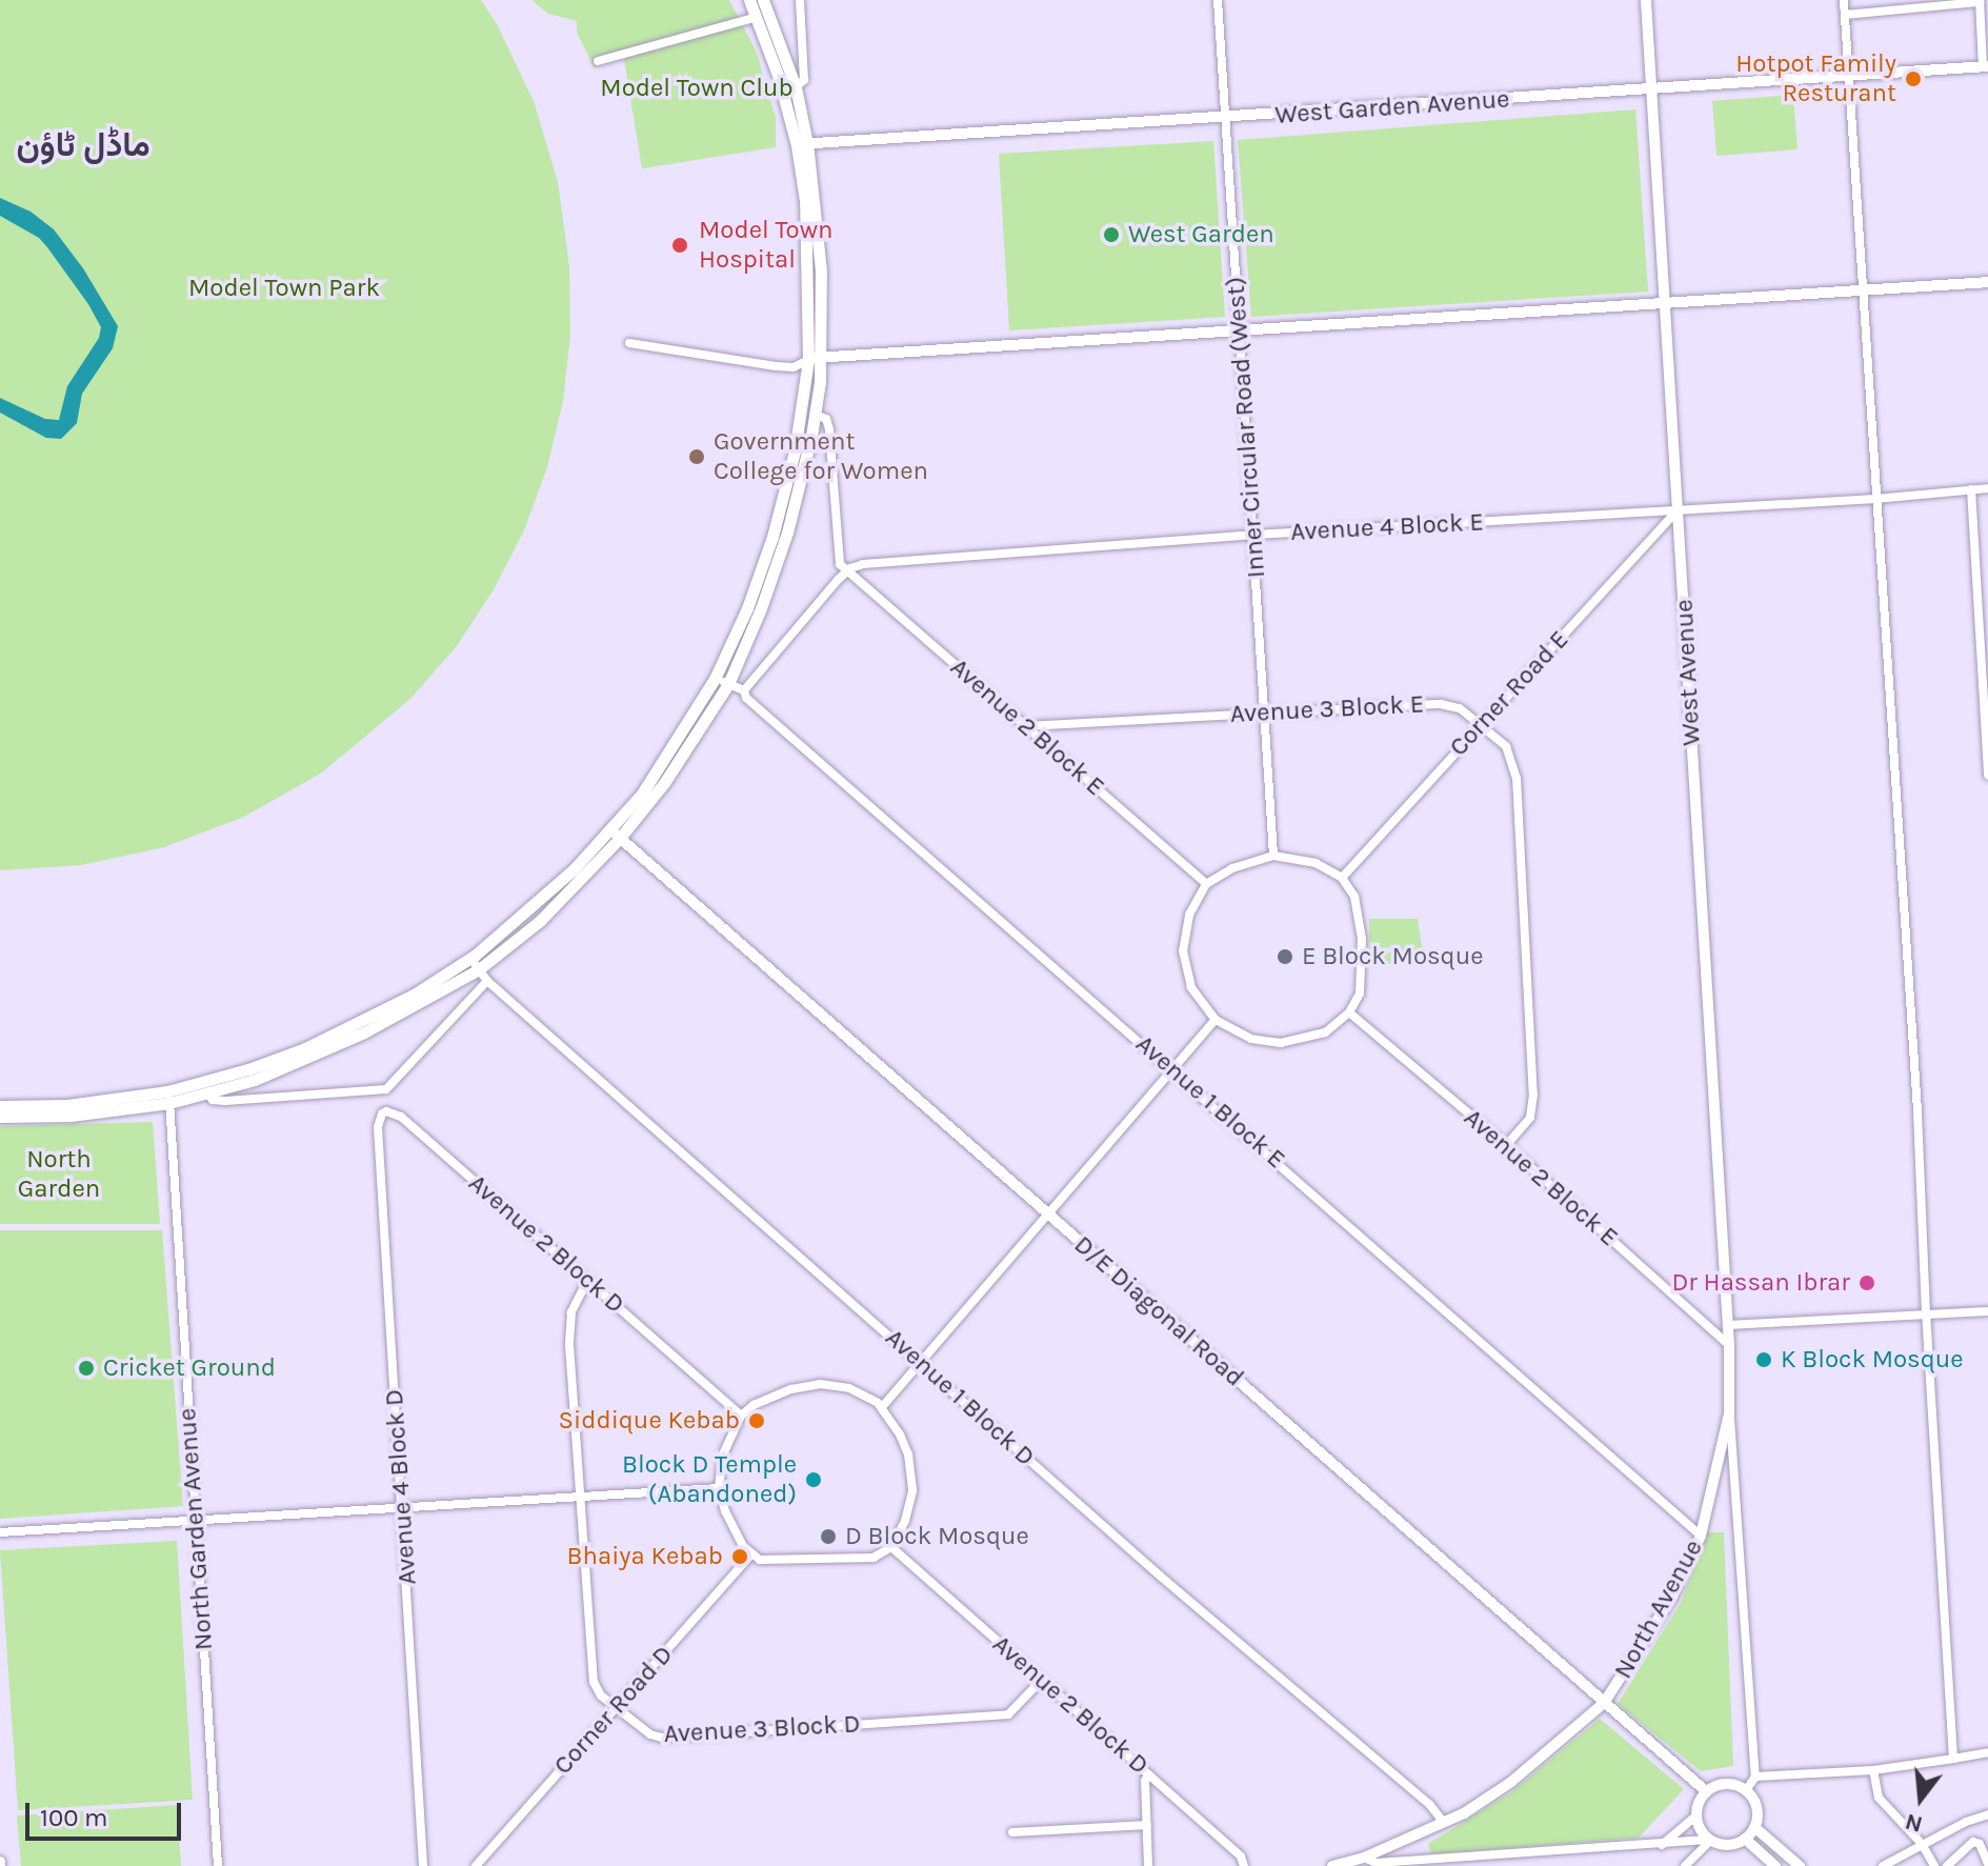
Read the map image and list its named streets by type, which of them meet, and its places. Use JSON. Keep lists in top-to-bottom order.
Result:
{
  "streets": {
    "street": [
      "West Garden Avenue",
      "Inner Circular Road (West)",
      "Avenue 4 Block E",
      "West Avenue",
      "Corner Road E",
      "Avenue 3 Block E",
      "Avenue 2 Block E",
      "Avenue 1 Block E",
      "Avenue 2 Block D",
      "D/E Diagonal Road",
      "Avenue 1 Block D",
      "Avenue 4 Block D",
      "North Garden Avenue",
      "North Avenue",
      "Corner Road D",
      "Avenue 3 Block D"
    ]
  },
  "crossings": [
    ["West Garden Avenue", "Inner Circular Road (West)"],
    ["West Garden Avenue", "West Avenue"],
    ["Inner Circular Road (West)", "Avenue 4 Block E"],
    ["Inner Circular Road (West)", "Corner Road E"],
    ["Inner Circular Road (West)", "Avenue 3 Block E"],
    ["Inner Circular Road (West)", "Avenue 2 Block E"],
    ["Avenue 4 Block E", "West Avenue"],
    ["Avenue 4 Block E", "Corner Road E"],
    ["Avenue 4 Block E", "Avenue 2 Block E"],
    ["West Avenue", "Corner Road E"],
    ["West Avenue", "Avenue 2 Block E"],
    ["West Avenue", "North Avenue"],
    ["Corner Road E", "Avenue 3 Block E"],
    ["Corner Road E", "Avenue 2 Block E"],
    ["Avenue 3 Block E", "Avenue 2 Block E"],
    ["Avenue 2 Block E", "North Avenue"],
    ["Avenue 1 Block E", "North Avenue"],
    ["Avenue 2 Block D", "Avenue 4 Block D"],
    ["Avenue 2 Block D", "Corner Road D"],
    ["Avenue 2 Block D", "Avenue 3 Block D"],
    ["D/E Diagonal Road", "North Avenue"],
    ["Avenue 1 Block D", "North Avenue"],
    ["Corner Road D", "Avenue 3 Block D"]
  ],
  "districts": ["ماڈل ٹاؤن"],
  "parks": ["Model Town Club", "Model Town Park", "North Garden"],
  "places": [
    "Hotpot Family Resturant",
    "West Garden",
    "Model Town Hospital",
    "Government College for Women",
    "E Block Mosque",
    "Dr Hassan Ibrar",
    "K Block Mosque",
    "Cricket Ground",
    "Siddique Kebab",
    "Block D Temple (Abandoned)",
    "D Block Mosque",
    "Bhaiya Kebab"
  ],
  "scale_bar": "100 m",
  "north": "bottom"
}
